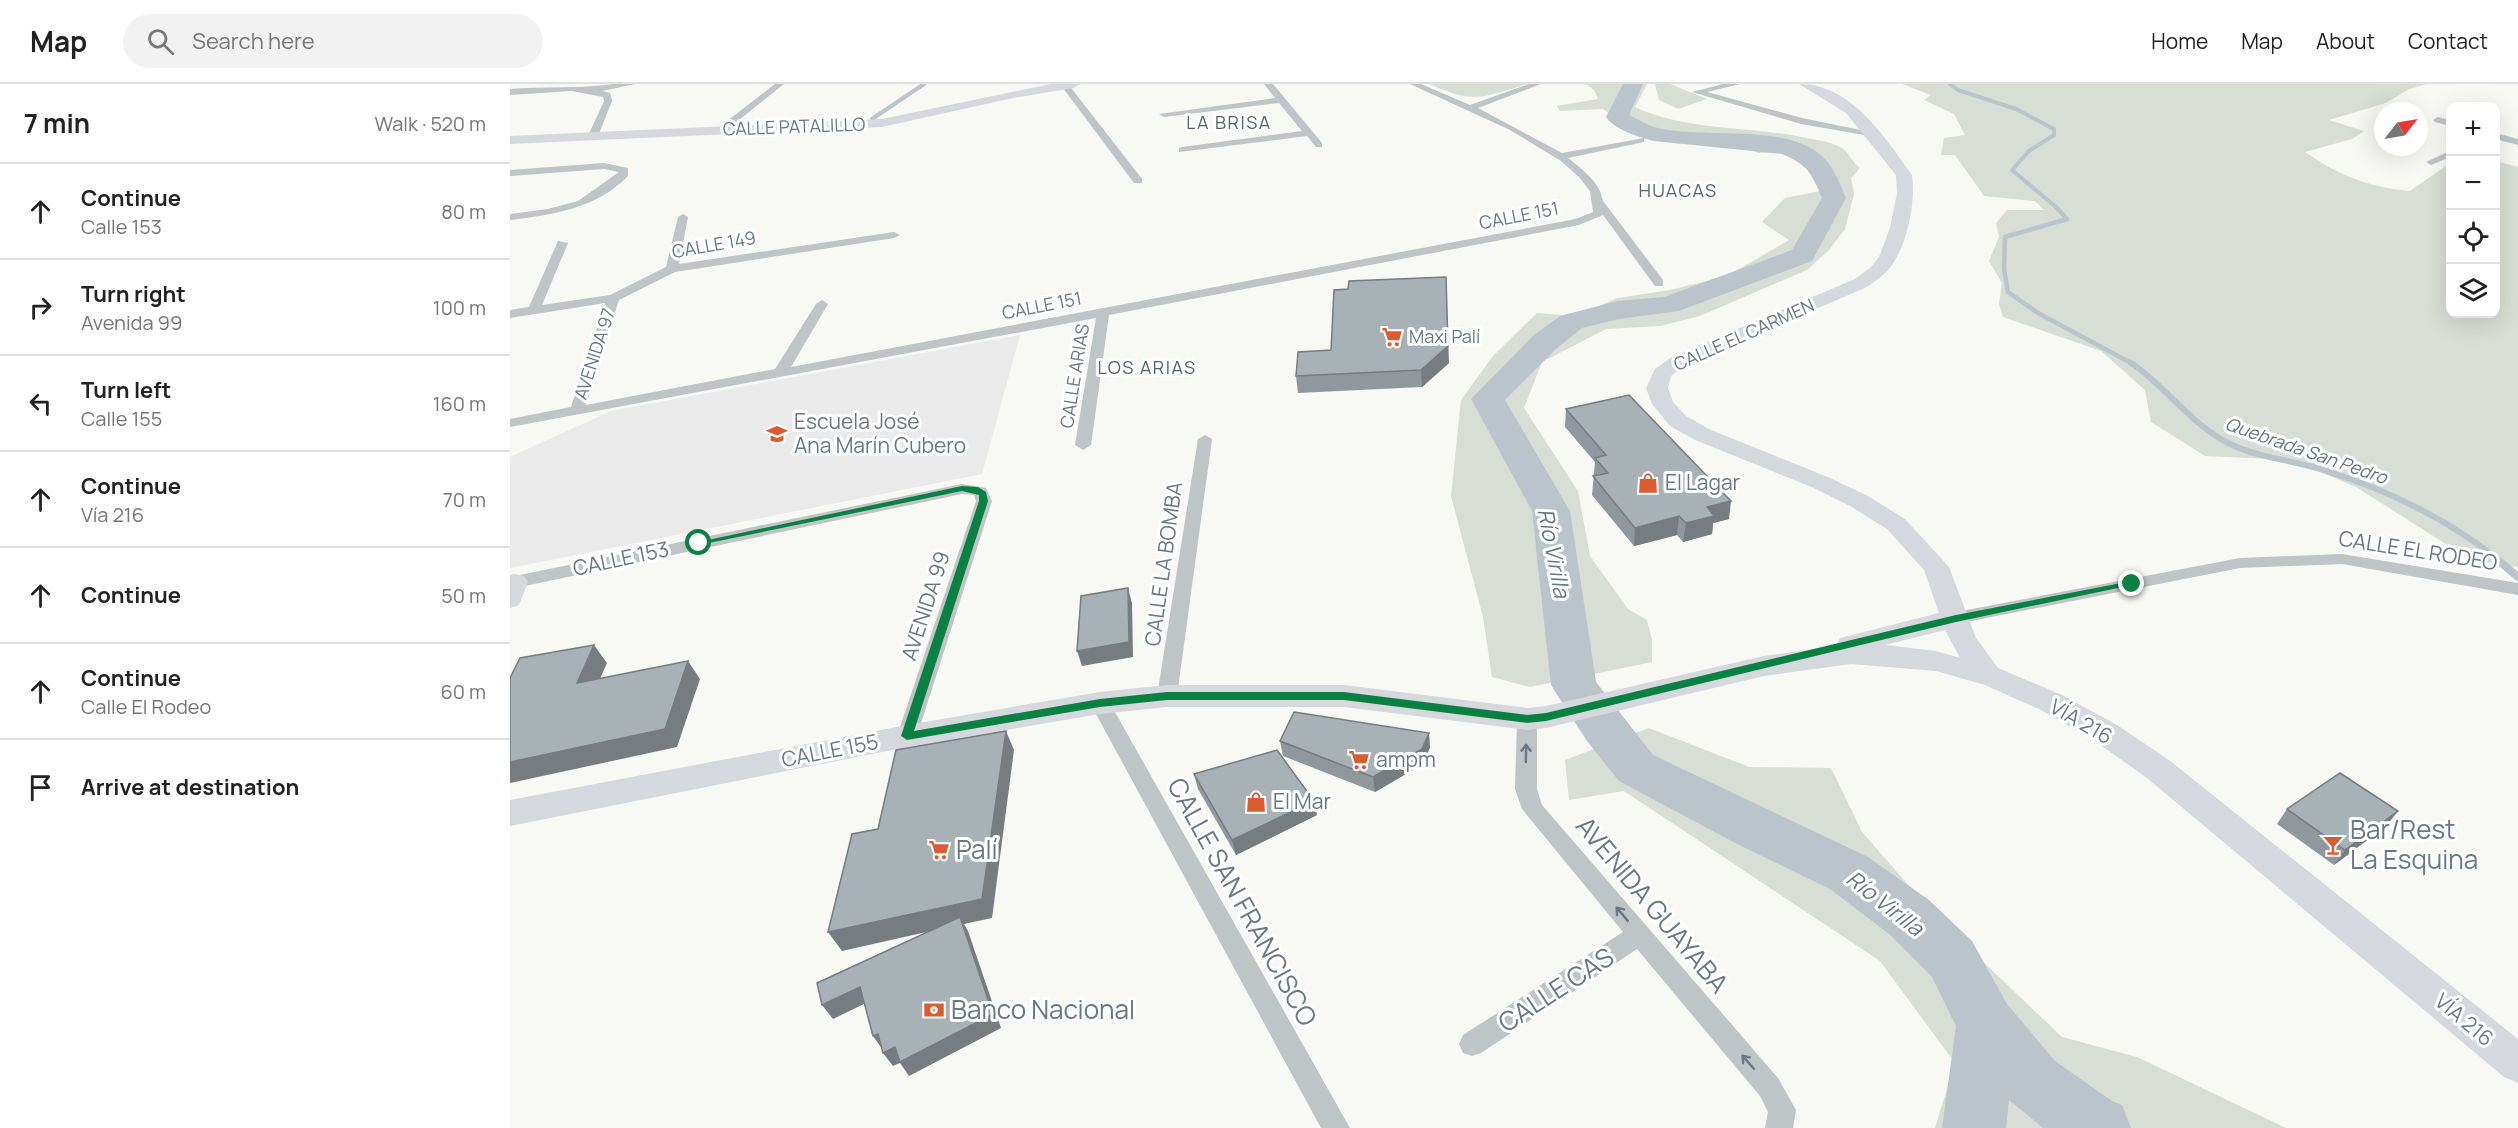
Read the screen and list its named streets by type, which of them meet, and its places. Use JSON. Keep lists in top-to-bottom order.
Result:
{
  "streets": {
    "street": [
      "CALLE PATALILLO",
      "CALLE 151",
      "CALLE 149",
      "CALLE EL CARMEN",
      "AVENIDA 97",
      "CALLE ARIAS",
      "CALLE EL RODEO",
      "CALLE 153",
      "CALLE LA BOMBA",
      "AVENIDA 99",
      "VÍA 216",
      "CALLE 155",
      "CALLE SAN FRANCISCO",
      "AVENIDA GUAYABA",
      "CALLE CAS"
    ]
  },
  "crossings": [
    ["CALLE 151", "AVENIDA 97"],
    ["CALLE 151", "CALLE ARIAS"],
    ["CALLE 149", "AVENIDA 97"],
    ["CALLE EL CARMEN", "CALLE EL RODEO"],
    ["CALLE EL CARMEN", "VÍA 216"],
    ["CALLE 153", "AVENIDA 99"],
    ["CALLE LA BOMBA", "CALLE 155"],
    ["AVENIDA 99", "CALLE 155"],
    ["VÍA 216", "CALLE 155"],
    ["VÍA 216", "AVENIDA GUAYABA"],
    ["CALLE 155", "CALLE SAN FRANCISCO"],
    ["CALLE 155", "AVENIDA GUAYABA"],
    ["AVENIDA GUAYABA", "CALLE CAS"]
  ],
  "one_way": ["AVENIDA GUAYABA"],
  "districts": ["LA BRISA", "HUACAS", "LOS ARIAS"],
  "water": ["Quebrada San Pedro", "Río Virilla"],
  "places": {
    "supermarket": ["Maxi Palí", "ampm", "Palí"],
    "school or university": ["Escuela José Ana Marín Cubero"],
    "shop": ["El Lagar", "El Mar"],
    "bar": ["Bar/Rest La Esquina"],
    "bank": ["Banco Nacional"]
  },
  "north": "top right",
  "page": {
    "header": "Map",
    "search": "Search here",
    "nav": [
      "Home",
      "Map",
      "About",
      "Contact"
    ],
    "heading": ["7 min", "Walk · 520 m"],
    "map_buttons": ["+", "−"],
    "list": [
      ["Continue", "Calle 153", "80 m"],
      ["Turn right", "Avenida 99", "100 m"],
      ["Turn left", "Calle 155", "160 m"],
      ["Continue", "Vía 216", "70 m"],
      ["Continue", "50 m"],
      ["Continue", "Calle El Rodeo", "60 m"],
      "Arrive at destination"
    ]
  }
}
